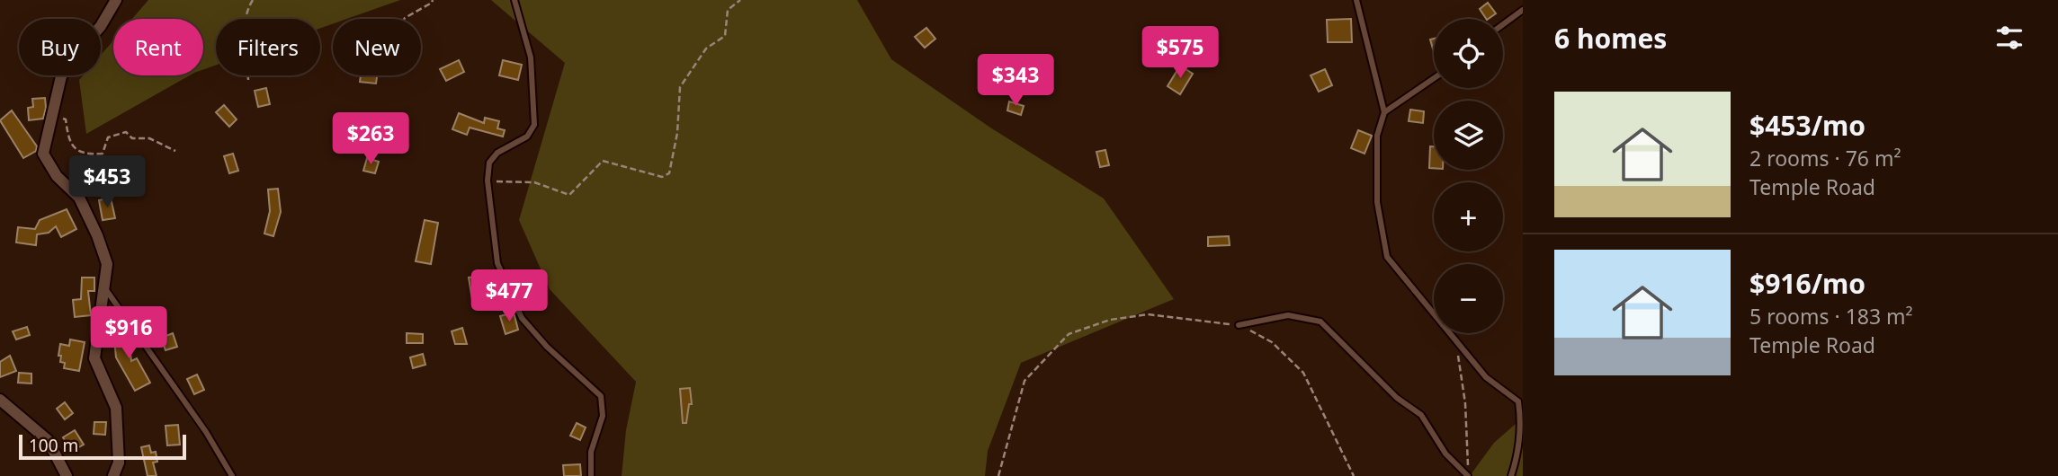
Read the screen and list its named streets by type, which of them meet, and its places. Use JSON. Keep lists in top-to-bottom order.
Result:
{
  "scale_bar": "100 m",
  "page": {
    "heading": "6 homes",
    "map_buttons": ["+", "−"],
    "chip": [
      "Buy",
      "Rent",
      "Filters",
      "New"
    ],
    "price": [
      "$575",
      "$343",
      "$263",
      "$453",
      "$477",
      "$916"
    ],
    "list": [
      {
        "name": "$453/mo",
        "note": "2 rooms · 76 m² · Temple Road"
      },
      {
        "name": "$916/mo",
        "note": "5 rooms · 183 m² · Temple Road"
      }
    ],
    "scale": "100 m"
  }
}
